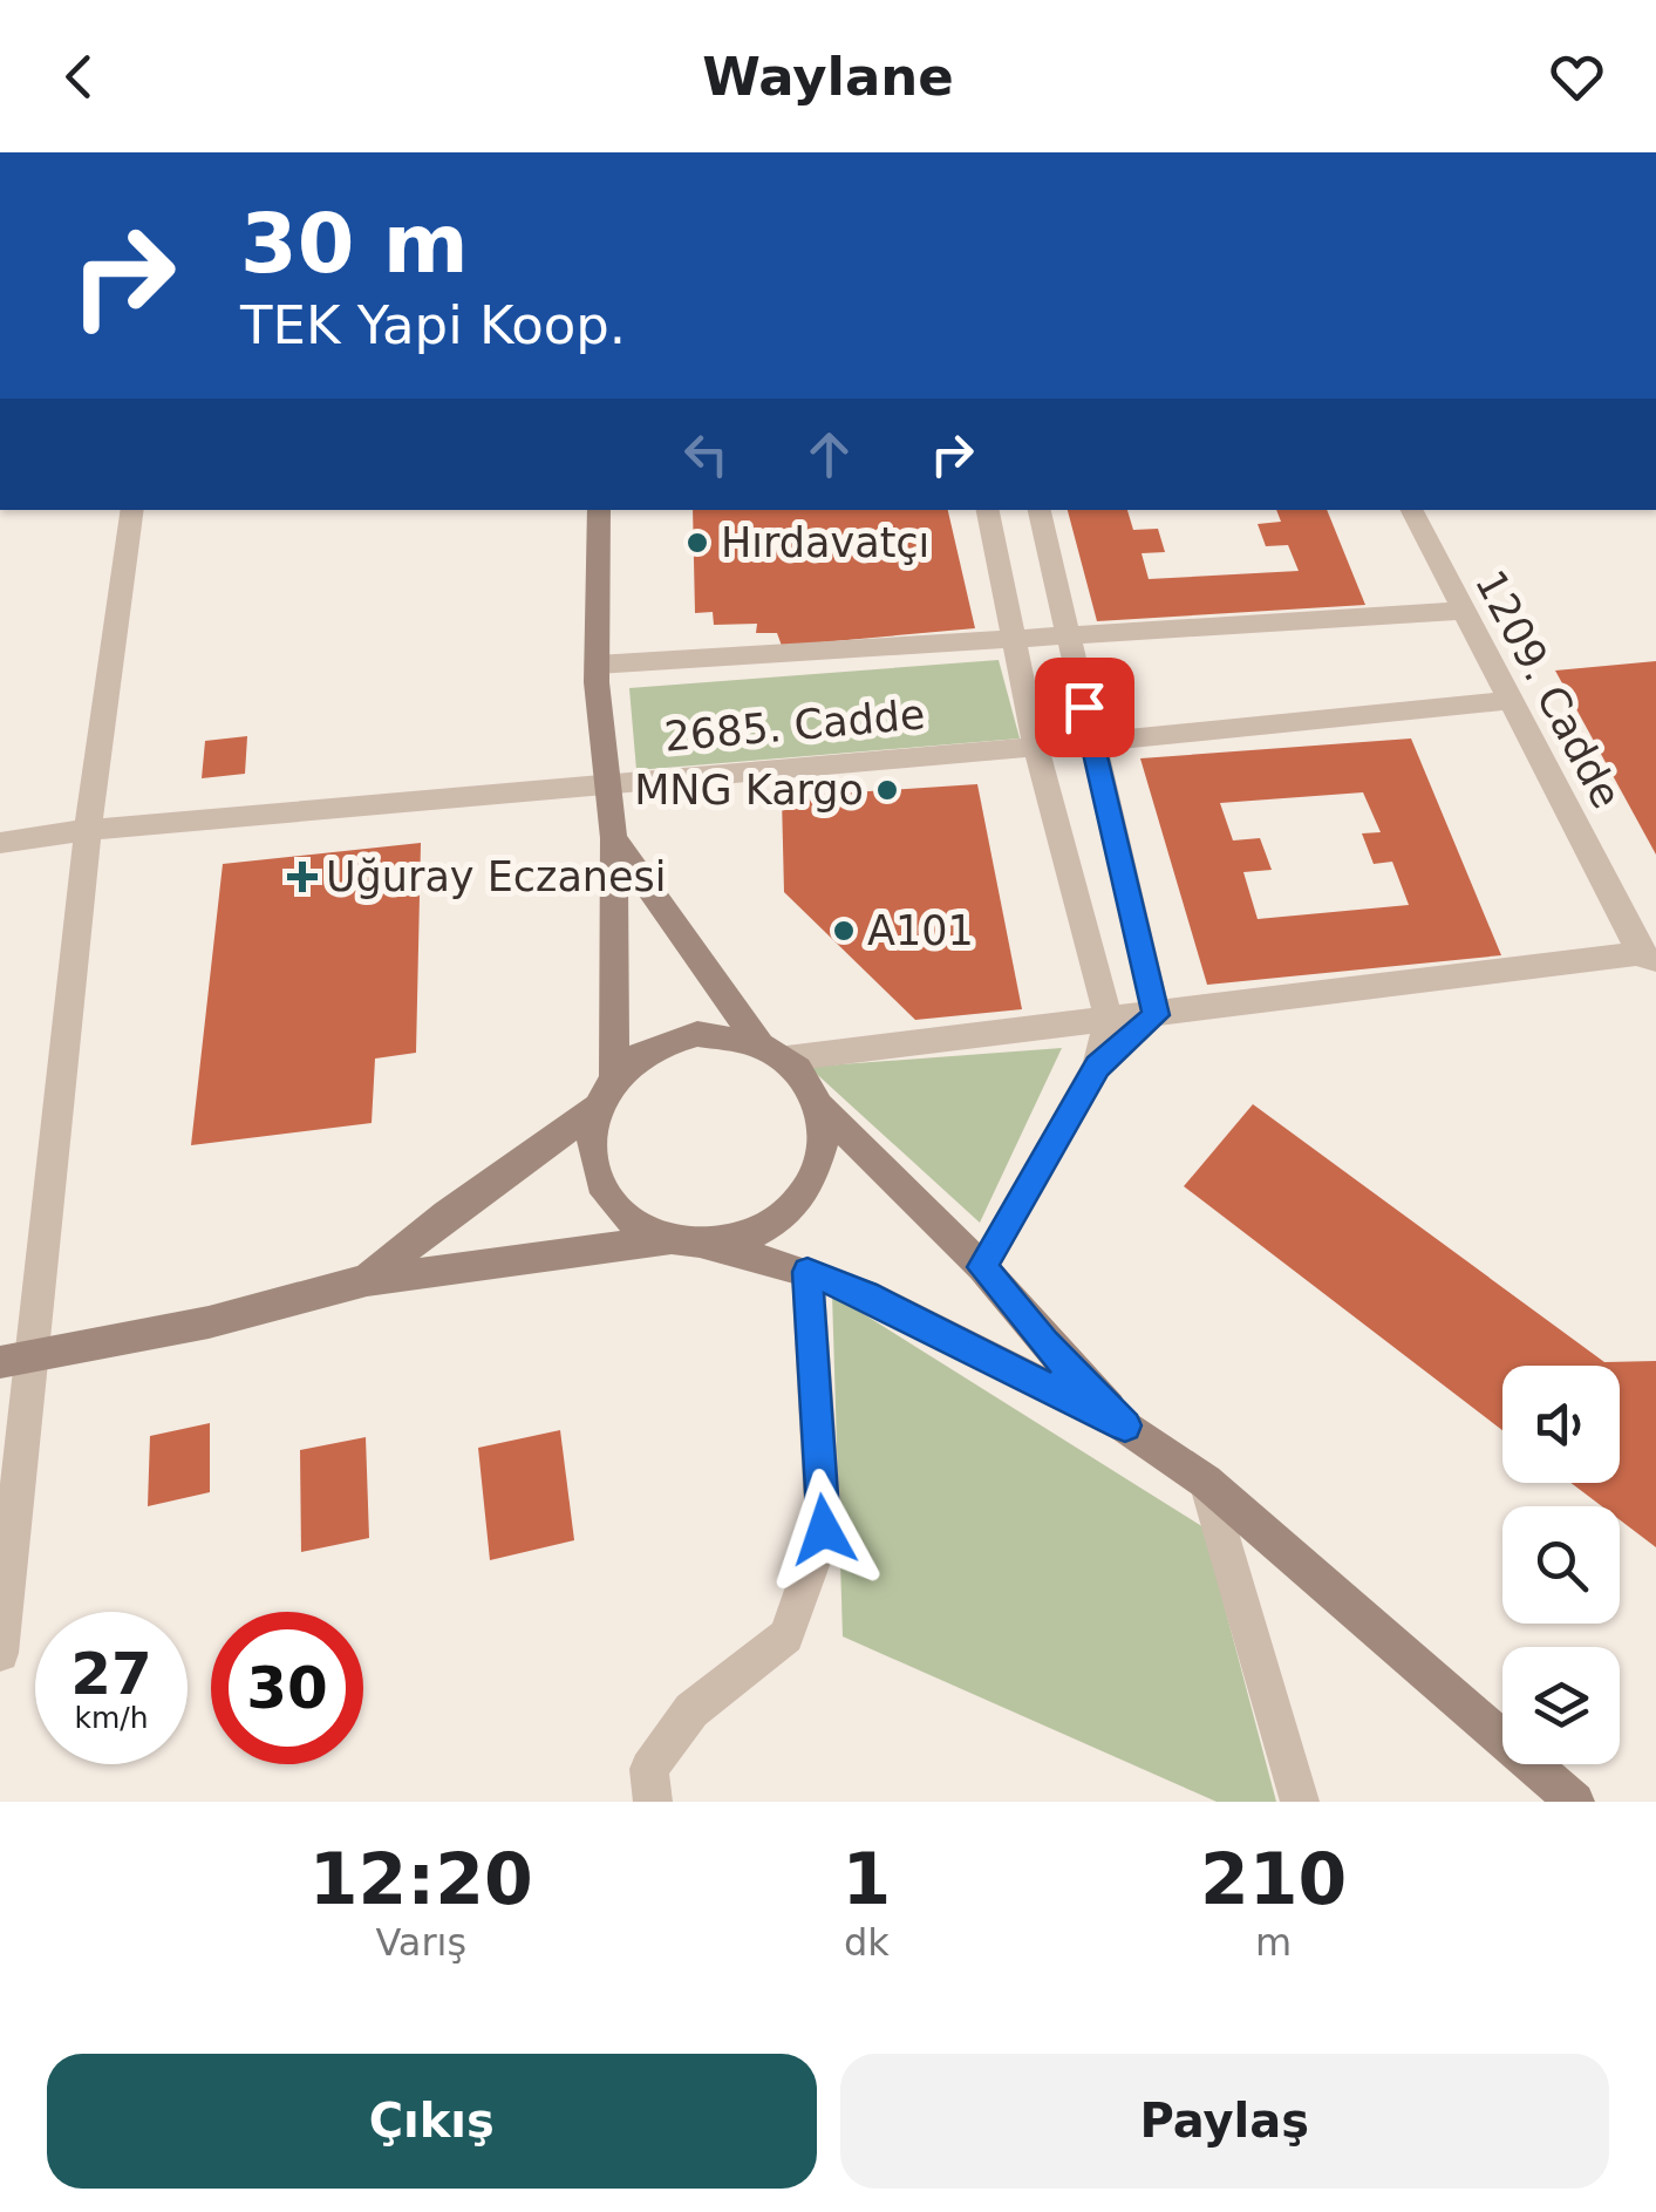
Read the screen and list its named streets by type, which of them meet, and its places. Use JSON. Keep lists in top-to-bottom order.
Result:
{
  "streets": {
    "street": ["1209. Cadde", "2685. Cadde"]
  },
  "crossings": [
    ["1209. Cadde", "2685. Cadde"]
  ],
  "places": {
    "other": ["Hırdavatçı", "MNG Kargo", "A101"],
    "health": ["Uğuray Eczanesi"]
  },
  "page": {
    "header": "Waylane",
    "turn": ["30 m", "TEK Yapi Koop."],
    "speed": "27 km/h",
    "limit": "30",
    "eta": [
      "12:20",
      "Varış",
      "1",
      "dk",
      "210",
      "m"
    ],
    "buttons": ["Çıkış", "Paylaş"]
  }
}
